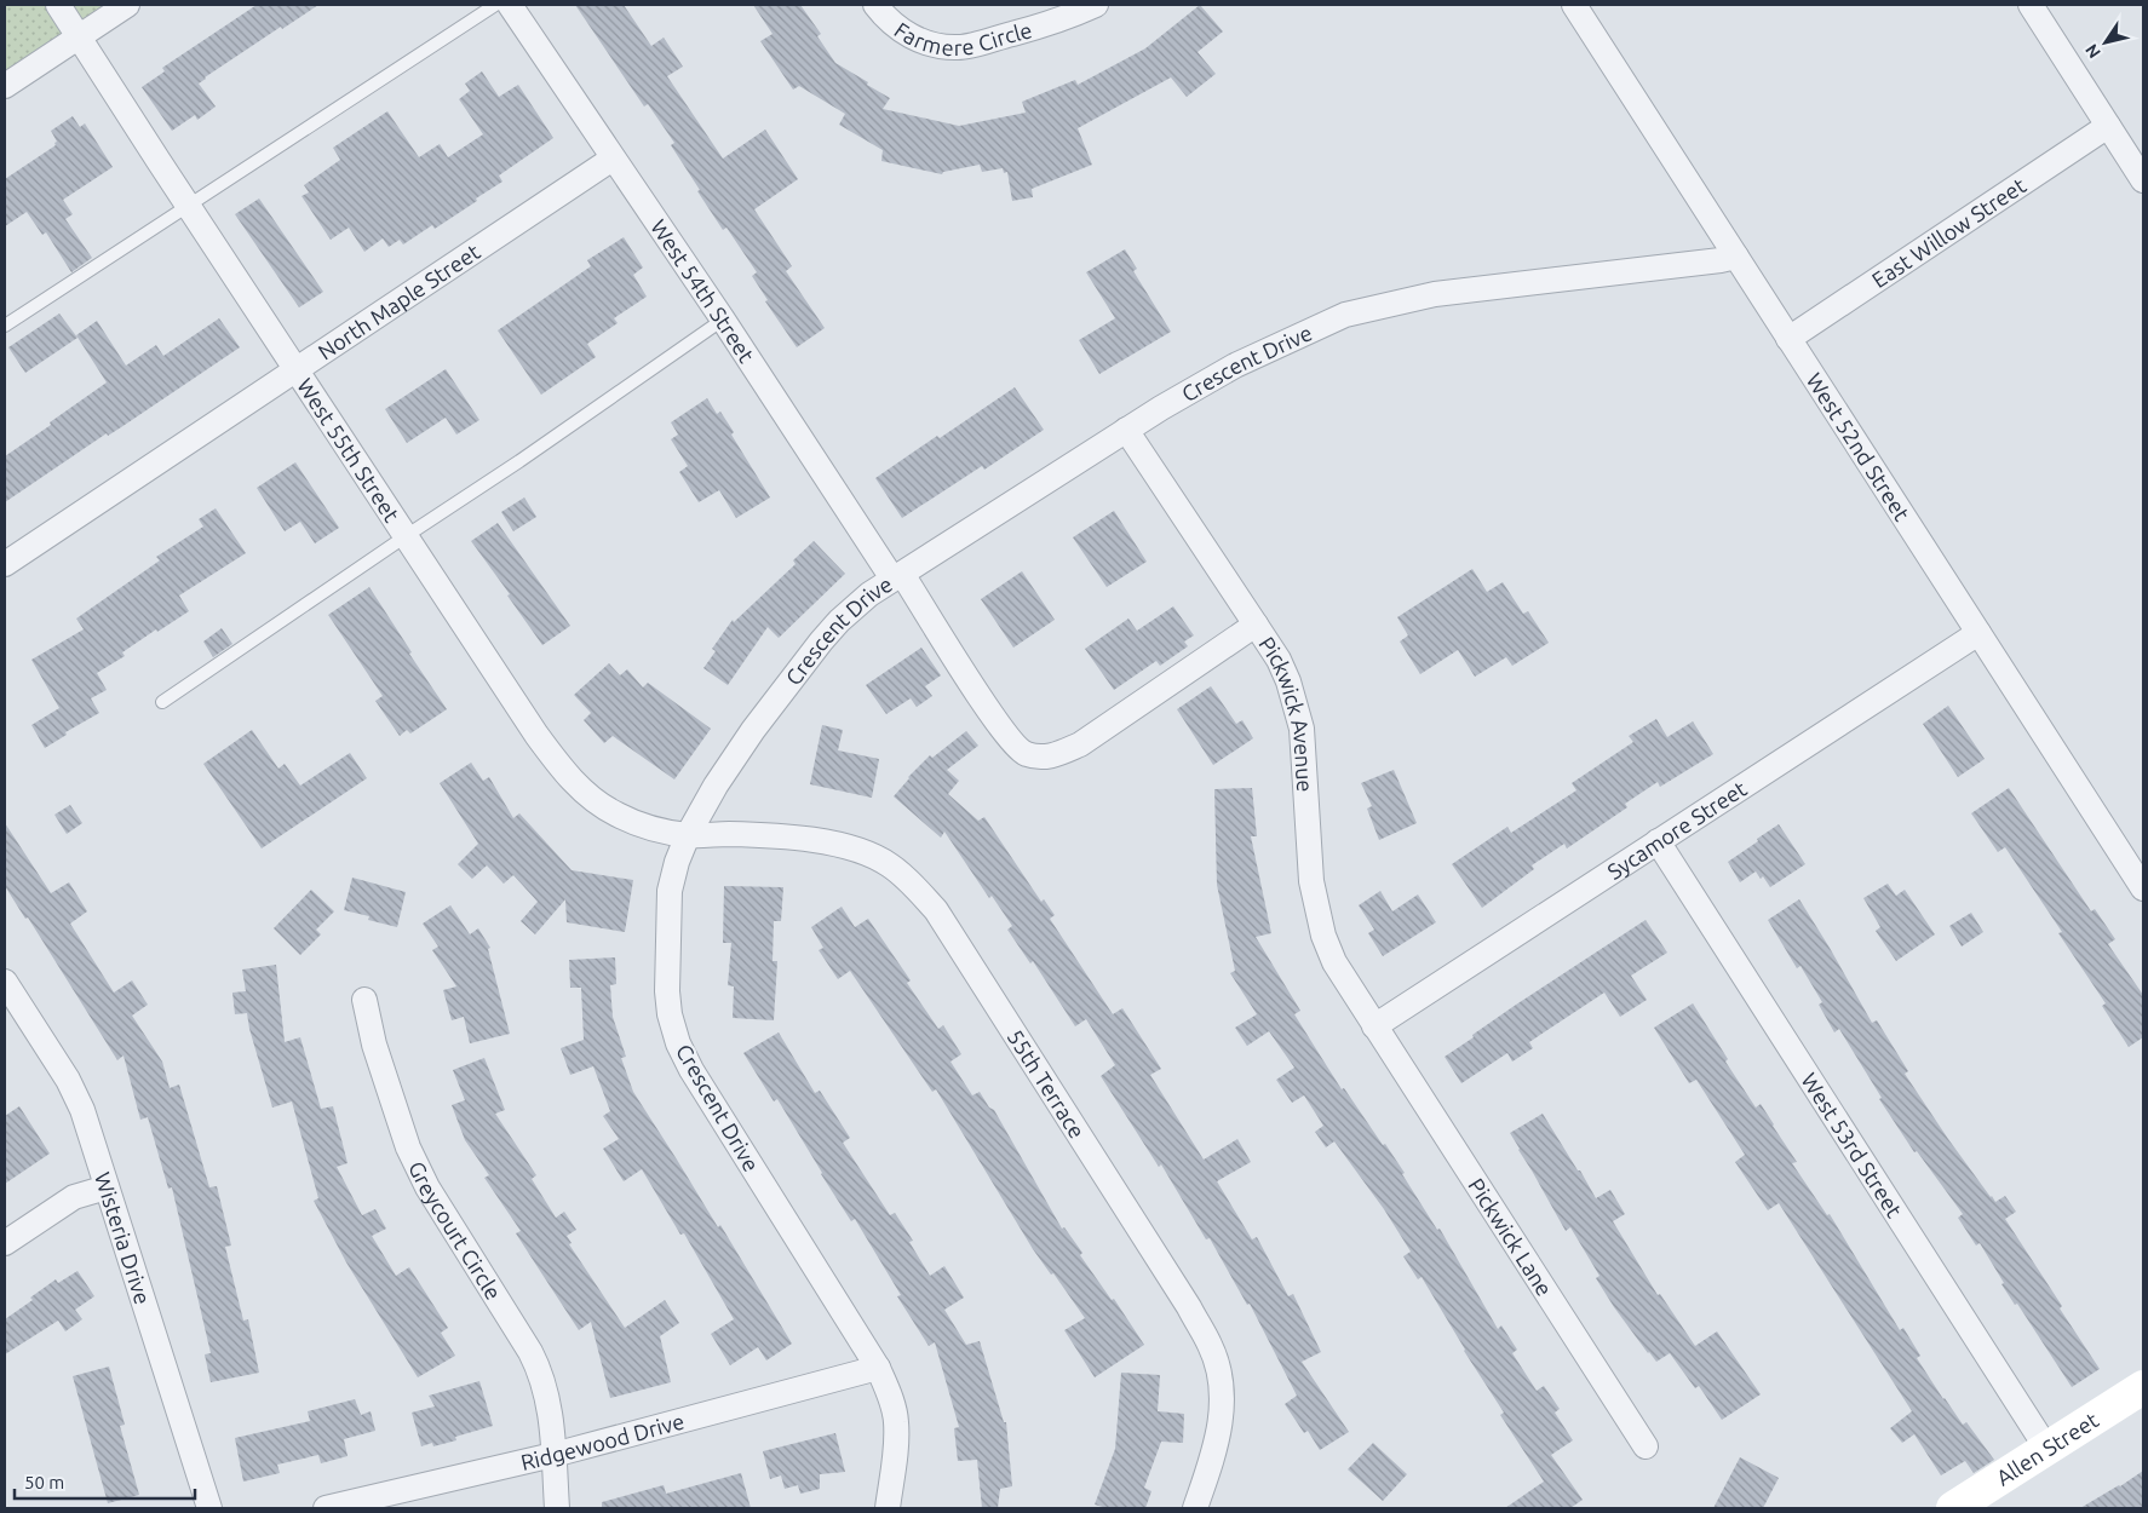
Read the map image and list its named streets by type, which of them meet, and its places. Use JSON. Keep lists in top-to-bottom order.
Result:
{
  "streets": {
    "street": [
      "Farmere Circle",
      "East Willow Street",
      "West 54th Street",
      "North Maple Street",
      "Crescent Drive",
      "West 52nd Street",
      "West 55th Street",
      "Pickwick Avenue",
      "Sycamore Street",
      "55th Terrace",
      "West 53rd Street",
      "Greycourt Circle",
      "Pickwick Lane",
      "Wisteria Drive",
      "Ridgewood Drive",
      "Allen Street"
    ]
  },
  "crossings": [
    ["East Willow Street", "West 52nd Street"],
    ["West 54th Street", "North Maple Street"],
    ["West 54th Street", "Crescent Drive"],
    ["West 54th Street", "Pickwick Avenue"],
    ["North Maple Street", "West 55th Street"],
    ["Crescent Drive", "West 52nd Street"],
    ["Crescent Drive", "West 55th Street"],
    ["Crescent Drive", "Pickwick Avenue"],
    ["Crescent Drive", "55th Terrace"],
    ["Crescent Drive", "Ridgewood Drive"],
    ["West 52nd Street", "Sycamore Street"],
    ["West 55th Street", "55th Terrace"],
    ["Pickwick Avenue", "Sycamore Street"],
    ["Pickwick Avenue", "Pickwick Lane"],
    ["Sycamore Street", "West 53rd Street"],
    ["Sycamore Street", "Pickwick Lane"],
    ["West 53rd Street", "Allen Street"],
    ["Greycourt Circle", "Ridgewood Drive"]
  ],
  "scale_bar": "50 m",
  "north": "bottom left"
}
